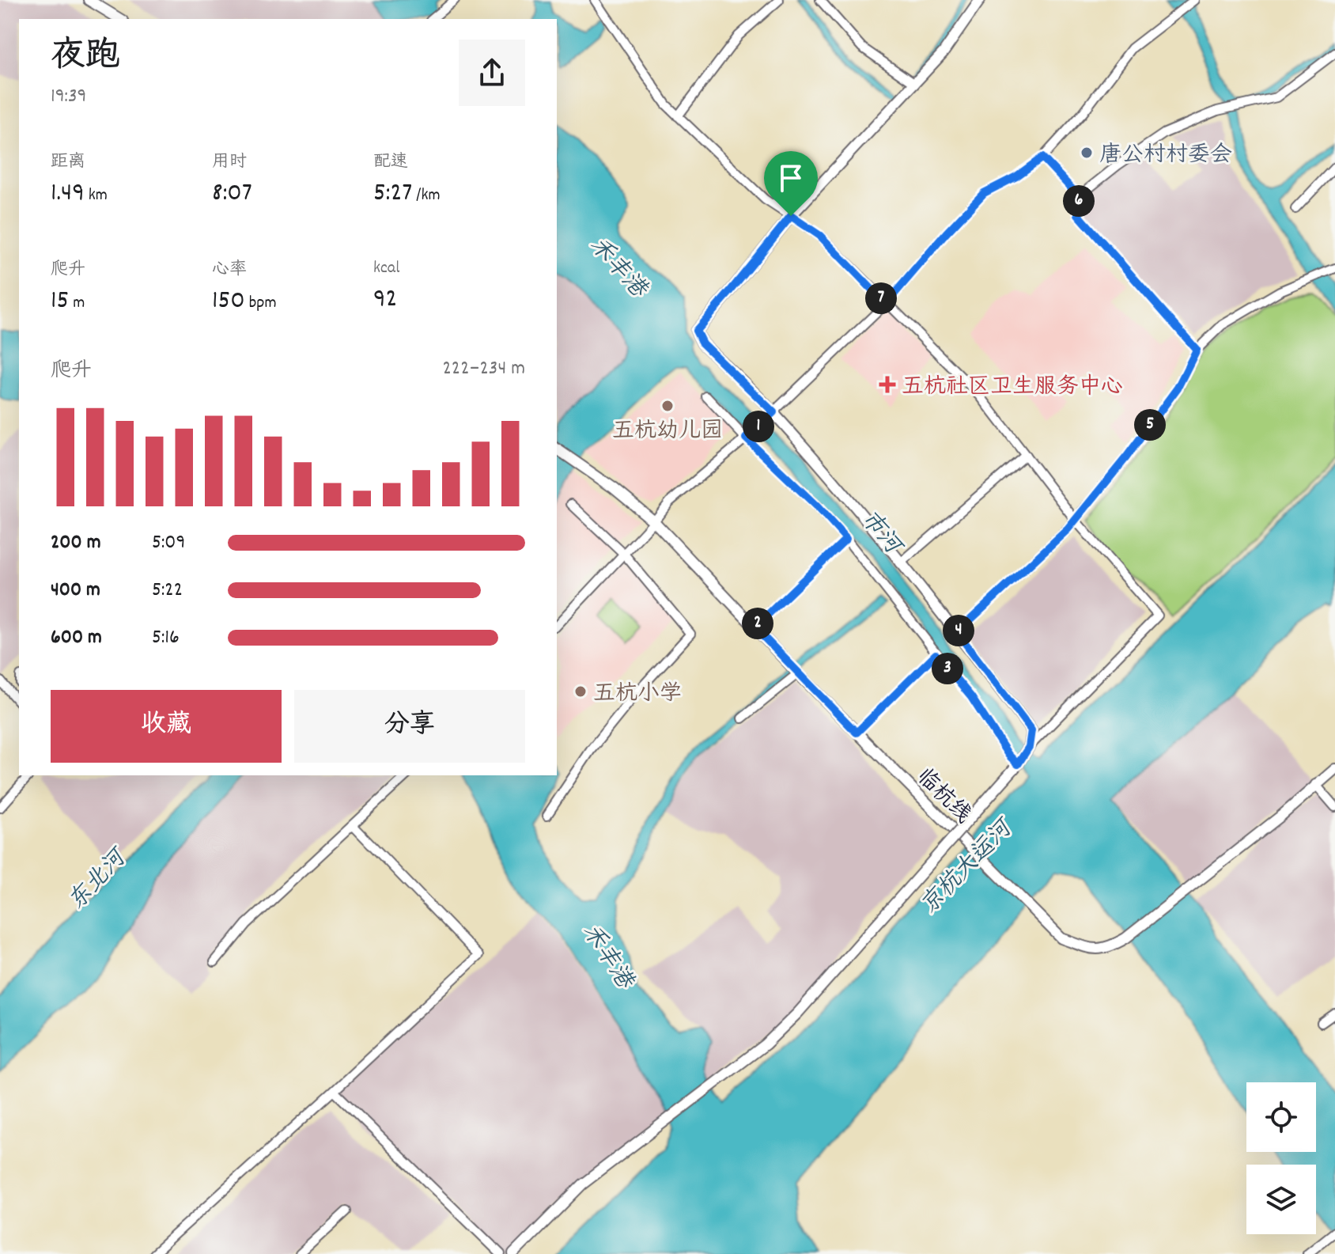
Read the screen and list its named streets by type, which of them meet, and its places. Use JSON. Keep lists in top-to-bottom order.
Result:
{
  "streets": {
    "street": ["临杭线"]
  },
  "water": [
    "禾丰港",
    "市河",
    "京杭大运河",
    "东北河"
  ],
  "places": {
    "other": ["唐公村村委会", "五杭幼儿园", "五杭小学"],
    "health": ["五杭社区卫生服务中心"]
  },
  "page": {
    "heading": ["夜跑", "19:39"],
    "stats": [
      ["距离", "1.49 km"],
      ["用时", "8:07"],
      ["配速", "5:27 /km"],
      ["爬升", "15 m"],
      ["心率", "150 bpm"],
      ["kcal", "92"]
    ],
    "pins": [
      "6",
      "7",
      "5",
      "1",
      "2",
      "4",
      "3"
    ],
    "chart": ["爬升", "222–234 m"],
    "list": [
      {
        "name": "200 m",
        "note": "5:09"
      },
      {
        "name": "400 m",
        "note": "5:22"
      },
      {
        "name": "600 m",
        "note": "5:16"
      }
    ],
    "buttons": ["收藏", "分享"]
  }
}
